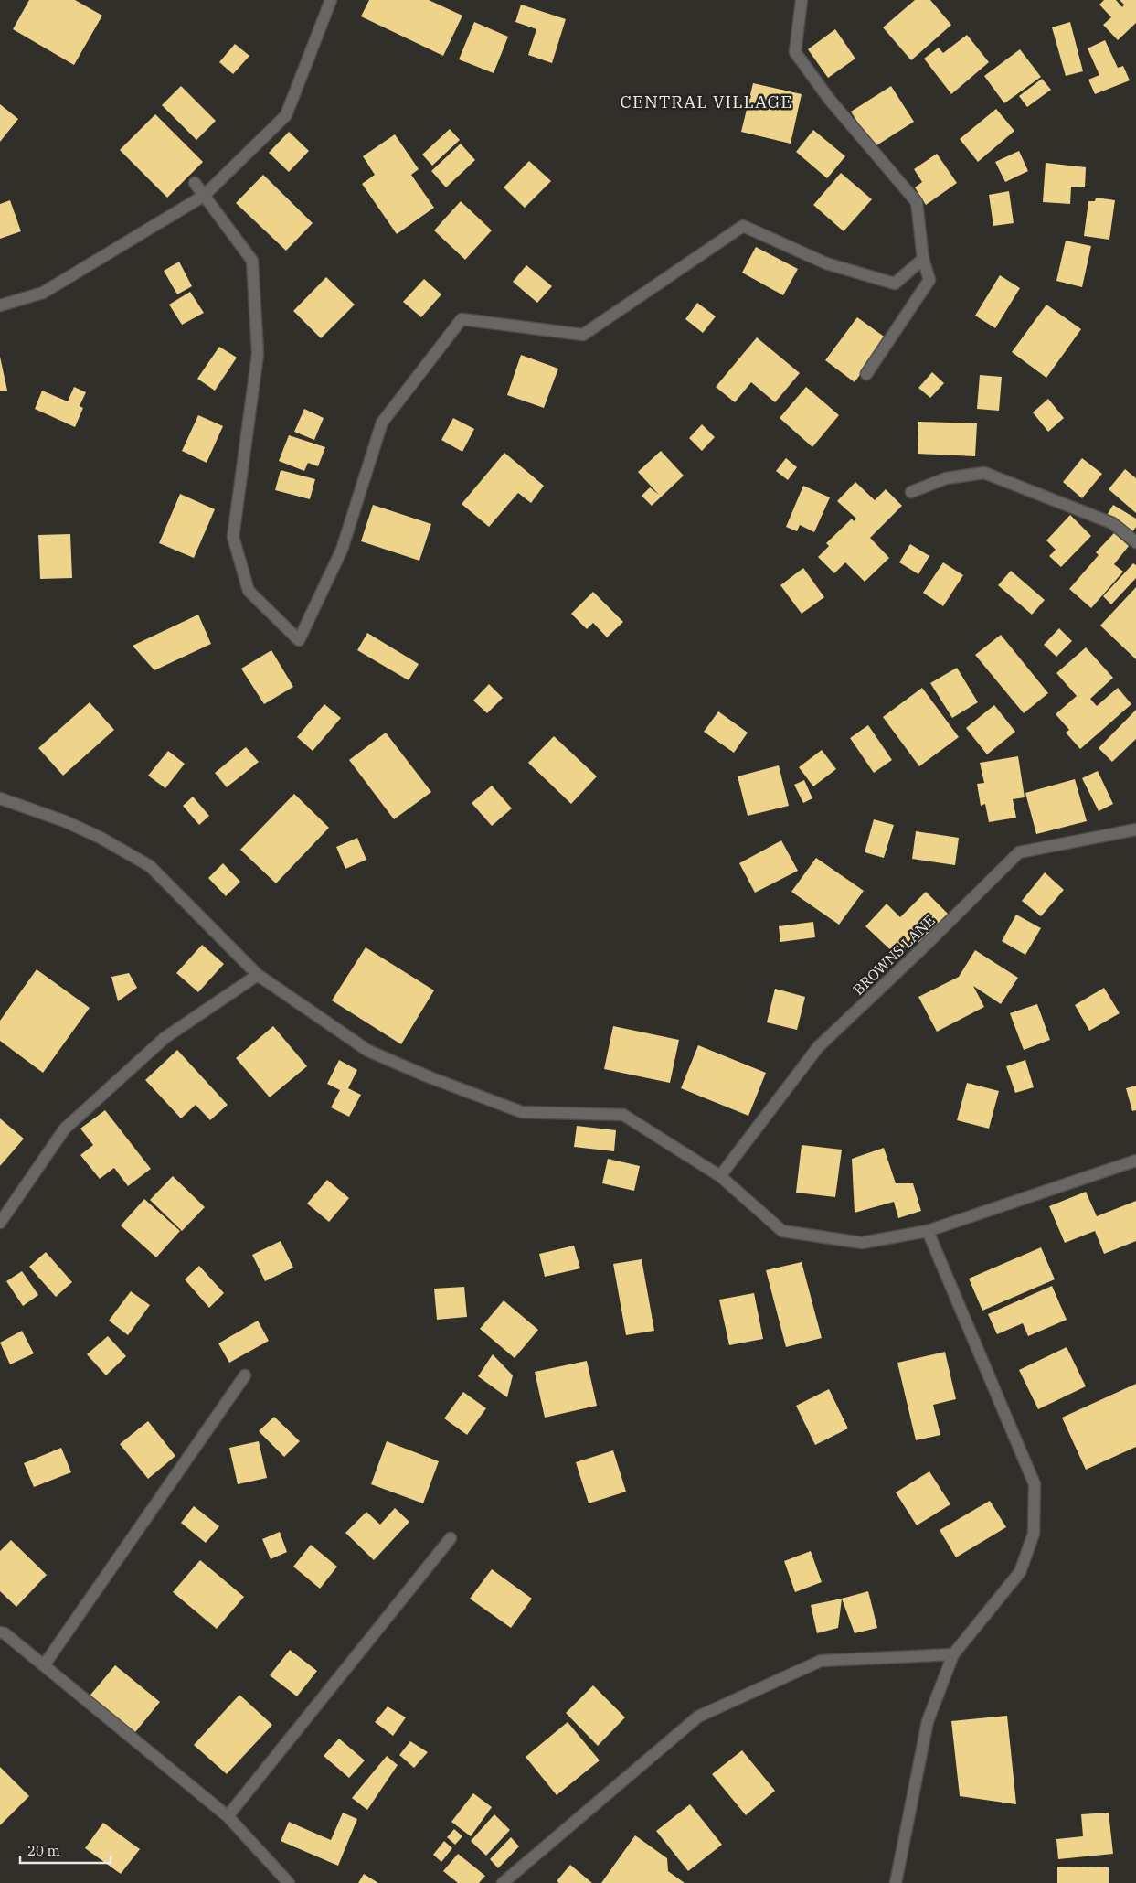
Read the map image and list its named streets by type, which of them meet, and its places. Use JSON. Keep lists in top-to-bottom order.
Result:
{
  "streets": {
    "street": ["BROWNS LANE"]
  },
  "districts": ["CENTRAL VILLAGE"],
  "scale_bar": "20 m"
}
